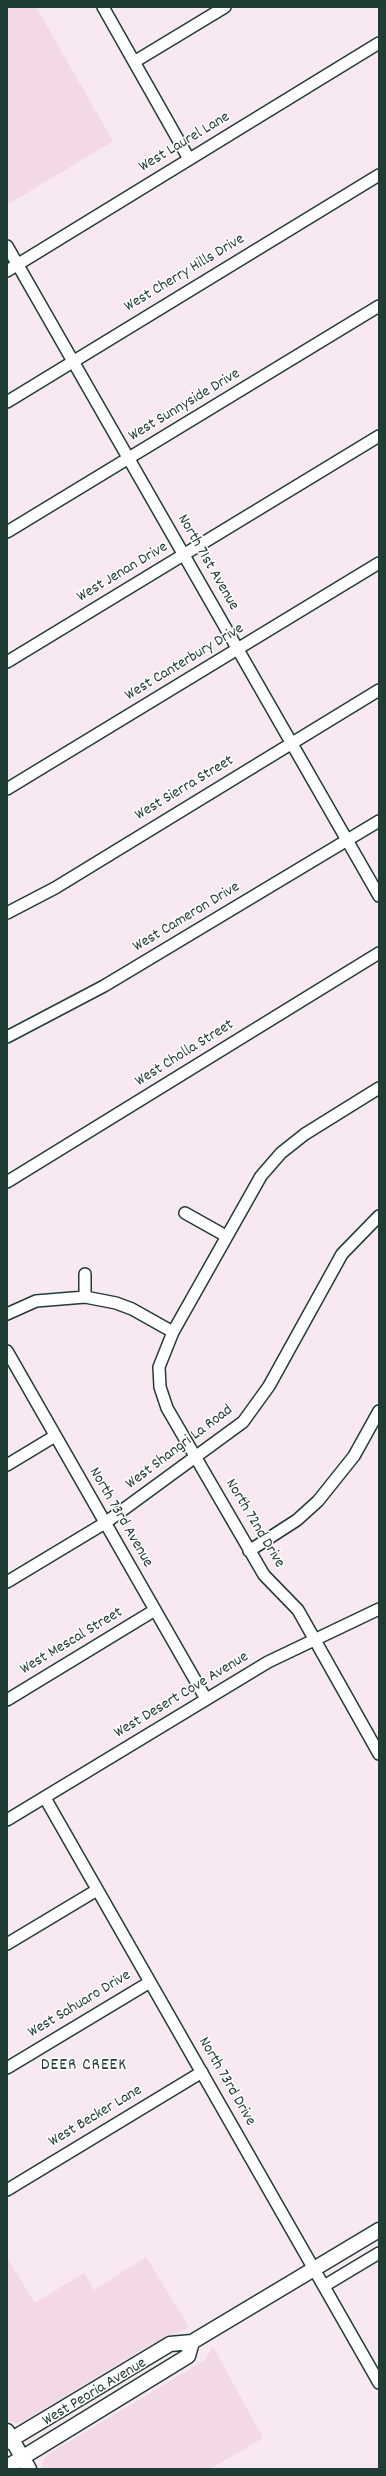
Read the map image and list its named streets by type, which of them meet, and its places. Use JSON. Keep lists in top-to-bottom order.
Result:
{
  "streets": {
    "main road": ["West Peoria Avenue"],
    "street": [
      "West Laurel Lane",
      "West Cherry Hills Drive",
      "West Sunnyside Drive",
      "North 71st Avenue",
      "West Jenan Drive",
      "West Canterbury Drive",
      "West Sierra Street",
      "West Cameron Drive",
      "West Cholla Street",
      "West Shangri La Road",
      "North 73rd Avenue",
      "North 72nd Drive",
      "West Mescal Street",
      "West Desert Cove Avenue",
      "West Sahuaro Drive",
      "North 73rd Drive",
      "West Becker Lane"
    ]
  },
  "crossings": [
    ["West Laurel Lane", "North 71st Avenue"],
    ["West Cherry Hills Drive", "North 71st Avenue"],
    ["West Sunnyside Drive", "North 71st Avenue"],
    ["North 71st Avenue", "West Jenan Drive"],
    ["North 71st Avenue", "West Canterbury Drive"],
    ["North 71st Avenue", "West Sierra Street"],
    ["North 71st Avenue", "West Cameron Drive"],
    ["West Shangri La Road", "North 73rd Avenue"],
    ["West Shangri La Road", "North 72nd Drive"],
    ["North 73rd Avenue", "West Mescal Street"],
    ["North 73rd Avenue", "West Desert Cove Avenue"],
    ["North 72nd Drive", "West Desert Cove Avenue"],
    ["West Desert Cove Avenue", "North 73rd Drive"],
    ["West Sahuaro Drive", "North 73rd Drive"],
    ["North 73rd Drive", "West Becker Lane"],
    ["North 73rd Drive", "West Peoria Avenue"]
  ],
  "districts": ["DEER CREEK"]
}
